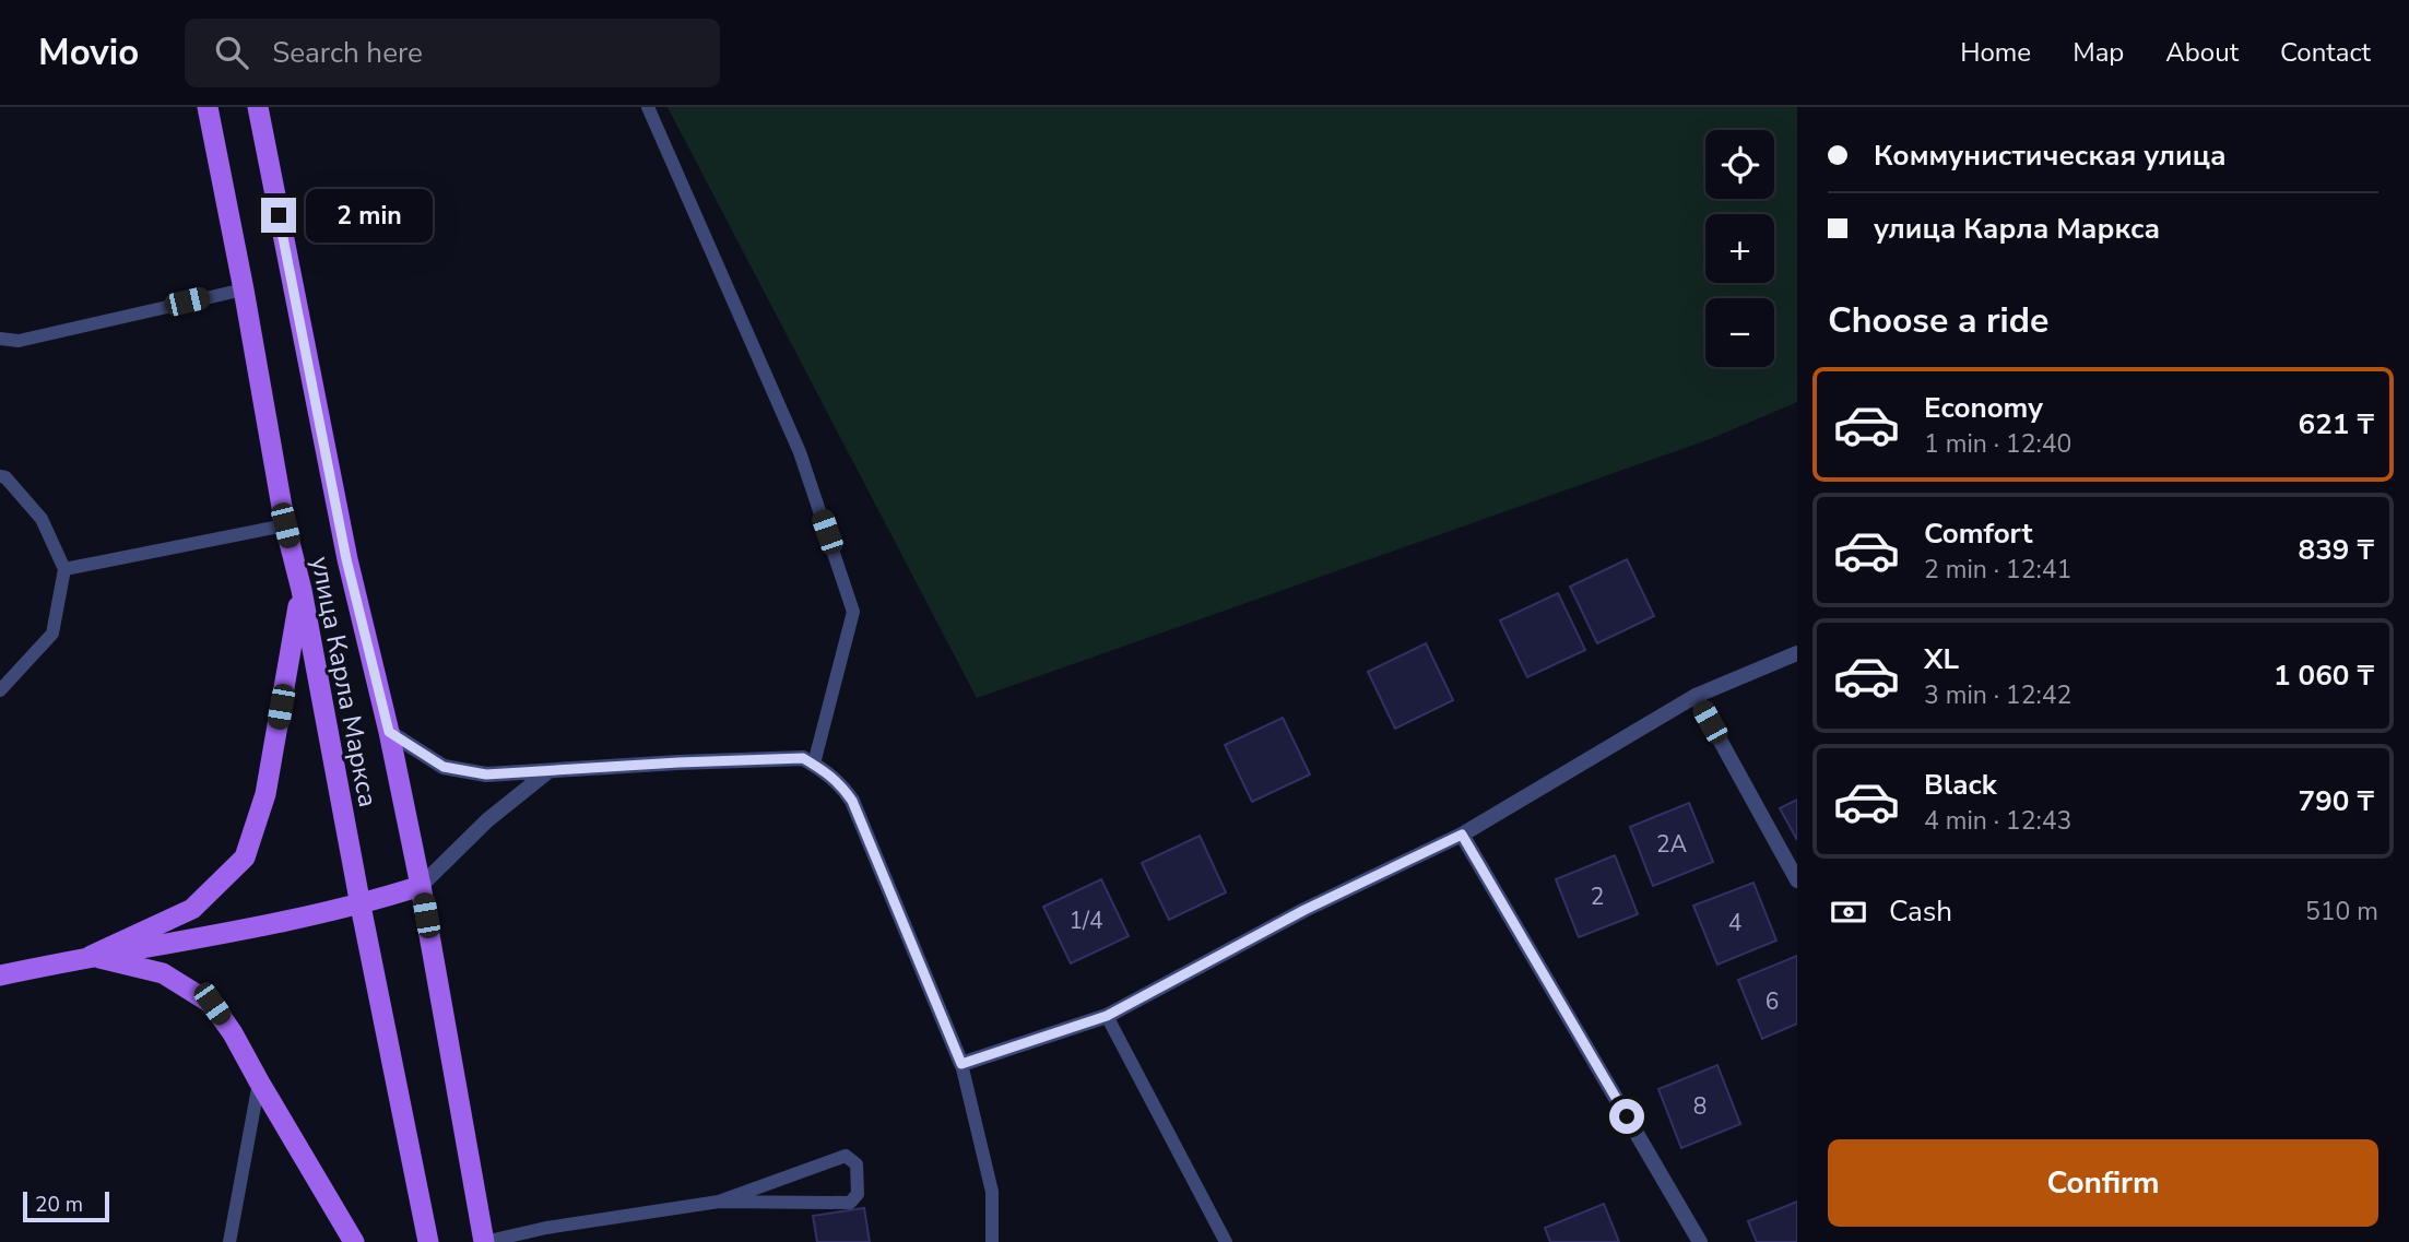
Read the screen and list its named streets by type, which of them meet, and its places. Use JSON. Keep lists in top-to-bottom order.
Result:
{
  "streets": {
    "main road": ["улица Карла Маркса"]
  },
  "house_numbers": [
    "2А",
    "2",
    "1/4",
    "4",
    "6",
    "8"
  ],
  "scale_bar": "20 m",
  "page": {
    "header": "Movio",
    "search": "Search here",
    "nav": [
      "Home",
      "Map",
      "About",
      "Contact"
    ],
    "banner": ["Коммунистическая улица", "улица Карла Маркса"],
    "map_buttons": ["+", "−"],
    "bubble": "2 min",
    "heading": "Choose a ride",
    "list": [
      {
        "name": "Economy",
        "note": "1 min · 12:40",
        "value": "621 ₸"
      },
      {
        "name": "Comfort",
        "note": "2 min · 12:41",
        "value": "839 ₸"
      },
      {
        "name": "XL",
        "note": "3 min · 12:42",
        "value": "1 060 ₸"
      },
      {
        "name": "Black",
        "note": "4 min · 12:43",
        "value": "790 ₸"
      }
    ],
    "pay": ["Cash", "510 m"],
    "buttons": "Confirm",
    "scale": "20 m"
  }
}
